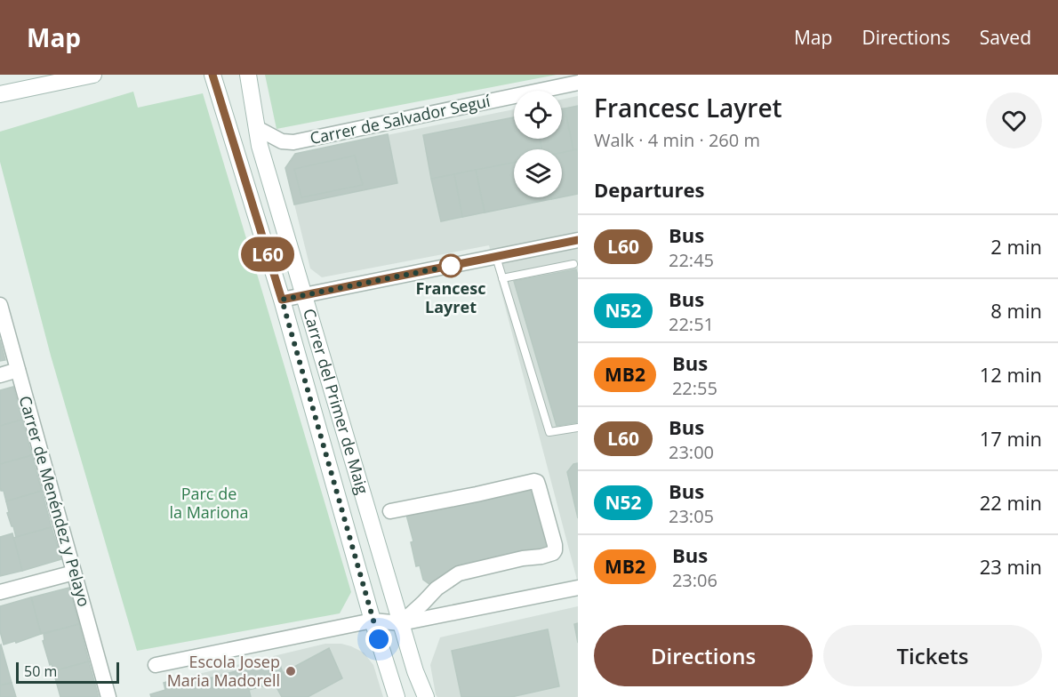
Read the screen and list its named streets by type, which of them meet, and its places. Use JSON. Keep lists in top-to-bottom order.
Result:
{
  "streets": {
    "street": ["Carrer de Salvador Seguí", "Carrer del Primer de Maig", "Carrer de Menéndez y Pelayo"]
  },
  "crossings": [
    ["Carrer de Salvador Seguí", "Carrer del Primer de Maig"]
  ],
  "parks": ["Parc de la Mariona"],
  "places": ["Francesc Layret", "Escola Josep Maria Madorell"],
  "lines": ["bus line L60"],
  "scale_bar": "50 m",
  "page": {
    "header": "Map",
    "nav": ["Map", "Directions", "Saved"],
    "on_map": "L60",
    "heading": [
      ["Francesc Layret", "Walk · 4 min · 260 m"],
      "Departures"
    ],
    "list": [
      {
        "mark": "L60",
        "name": "Bus",
        "note": "22:45",
        "value": "2 min"
      },
      {
        "mark": "N52",
        "name": "Bus",
        "note": "22:51",
        "value": "8 min"
      },
      {
        "mark": "MB2",
        "name": "Bus",
        "note": "22:55",
        "value": "12 min"
      },
      {
        "mark": "L60",
        "name": "Bus",
        "note": "23:00",
        "value": "17 min"
      },
      {
        "mark": "N52",
        "name": "Bus",
        "note": "23:05",
        "value": "22 min"
      },
      {
        "mark": "MB2",
        "name": "Bus",
        "note": "23:06",
        "value": "23 min"
      }
    ],
    "buttons": ["Directions", "Tickets"],
    "scale": "50 m"
  }
}
